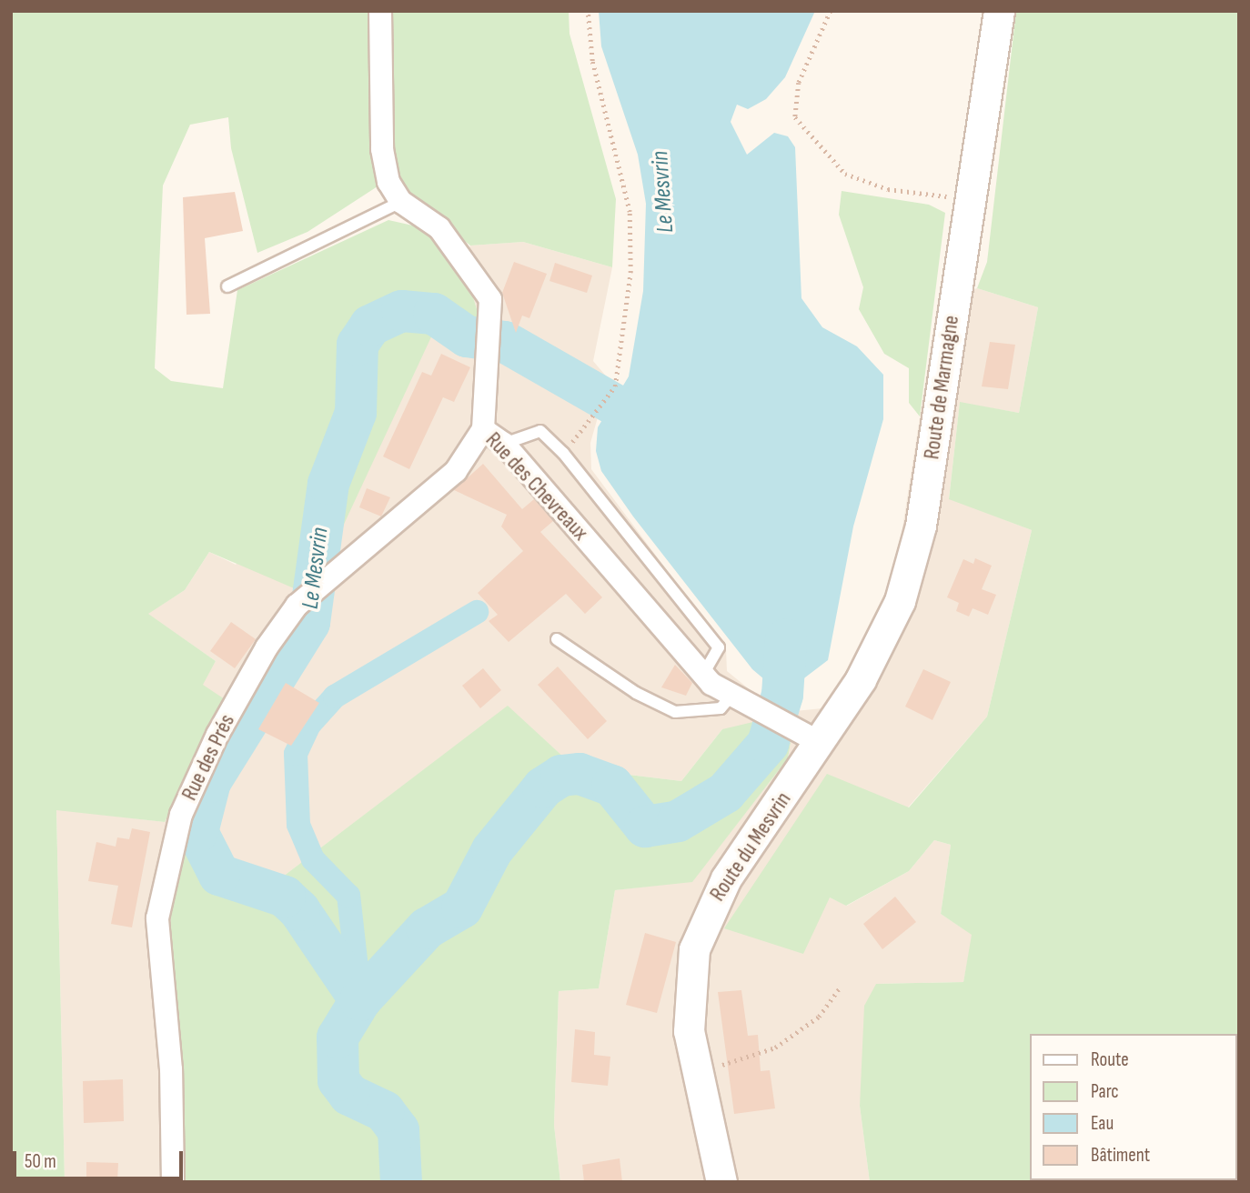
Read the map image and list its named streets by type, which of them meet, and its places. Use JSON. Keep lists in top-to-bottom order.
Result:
{
  "streets": {
    "main road": ["Route de Marmagne", "Route du Mesvrin"],
    "street": ["Rue des Chevreaux", "Rue des Prés"]
  },
  "crossings": [
    ["Route de Marmagne", "Rue des Chevreaux"],
    ["Route de Marmagne", "Route du Mesvrin"],
    ["Rue des Chevreaux", "Rue des Prés"],
    ["Rue des Chevreaux", "Route du Mesvrin"]
  ],
  "water": ["Le Mesvrin"],
  "legend": [
    "Route",
    "Parc",
    "Eau",
    "Bâtiment"
  ],
  "scale_bar": "50 m"
}
